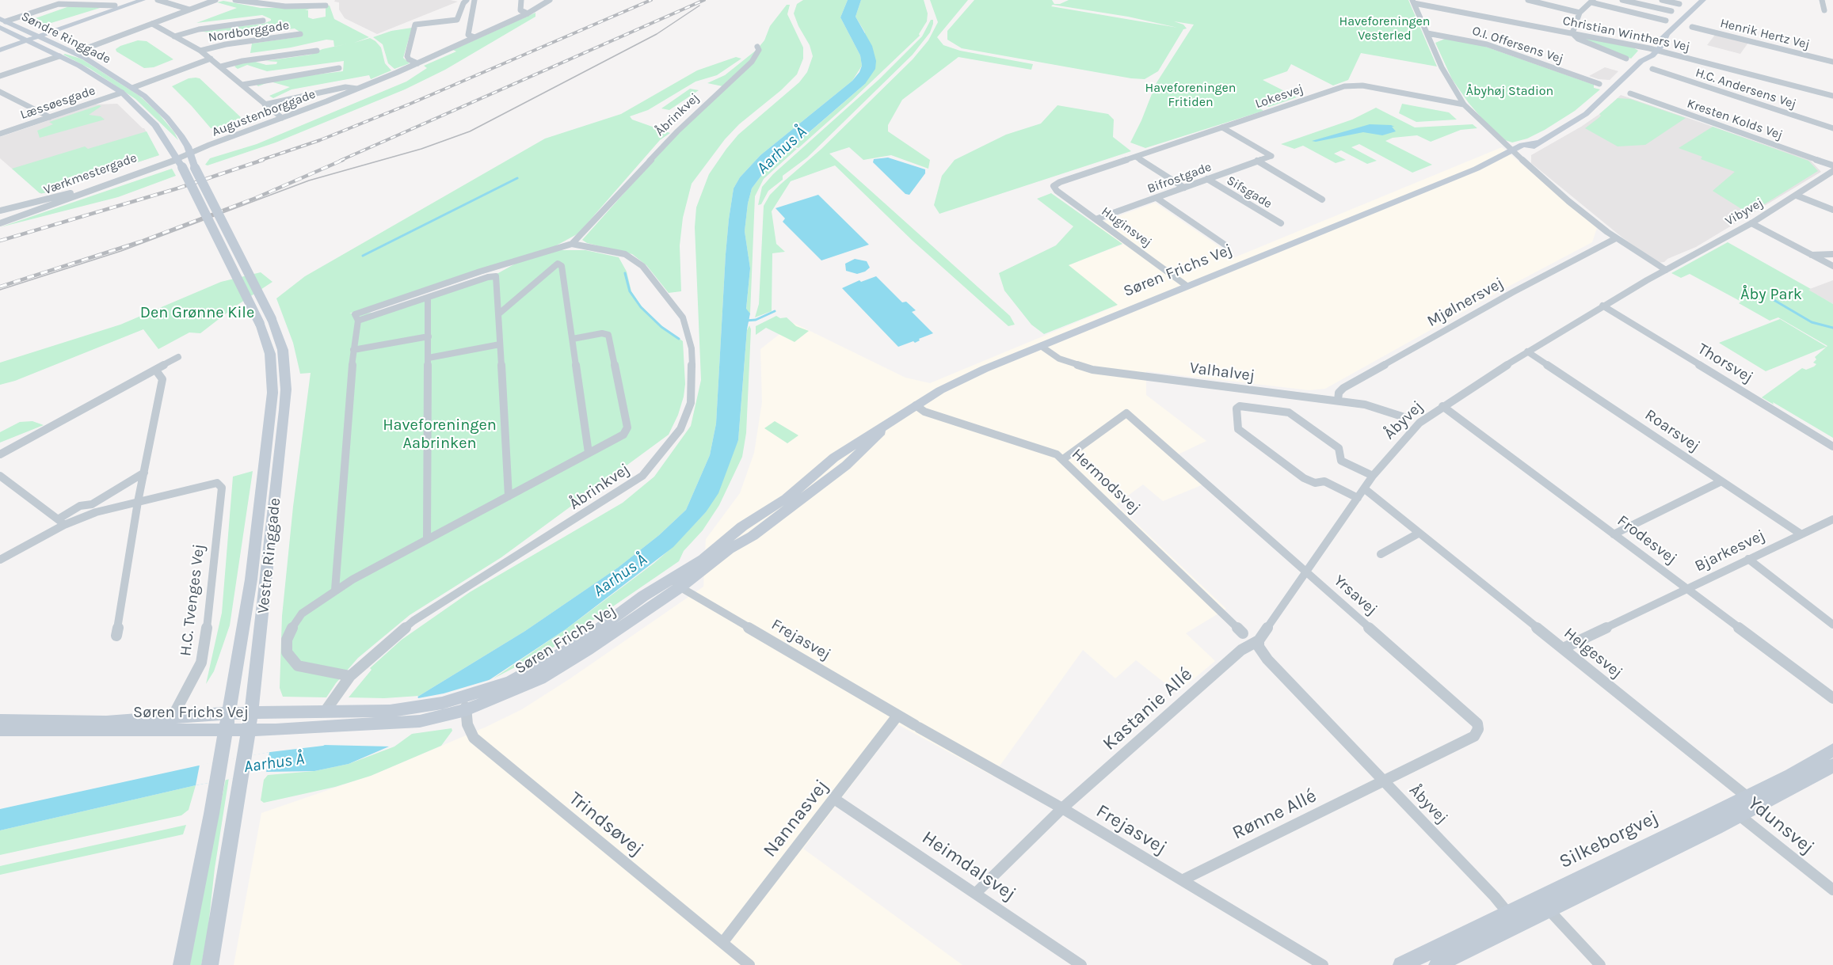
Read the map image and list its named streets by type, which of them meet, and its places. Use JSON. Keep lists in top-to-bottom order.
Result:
{
  "streets": {
    "street": [
      "Nordborggade",
      "Christian Winthers Vej",
      "Henrik Hertz Vej",
      "Søndre Ringgade",
      "O.I. Offersens Vej",
      "H.C. Andersens Vej",
      "Lokesvej",
      "Læssøesgade",
      "Augustenborggade",
      "Åbrinkvej",
      "Kresten Kolds Vej",
      "Værkmestergade",
      "Bifrostgade",
      "Sifsgade",
      "Vibyvej",
      "Huginsvej",
      "Søren Frichs Vej",
      "Mjølnersvej",
      "Thorsvej",
      "Valhalvej",
      "Åbyvej",
      "Roarsvej",
      "Hermodsvej",
      "Frodesvej",
      "Bjarkesvej",
      "Vestre Ringgade",
      "Yrsavej",
      "H.C. Tvenges Vej",
      "Frejasvej",
      "Helgesvej",
      "Kastanie Allé",
      "Rønne Allé",
      "Nannasvej",
      "Trindsøvej",
      "Ydunsvej",
      "Heimdalsvej"
    ]
  },
  "crossings": [
    ["Nordborggade", "Augustenborggade"],
    ["Christian Winthers Vej", "Søren Frichs Vej"],
    ["Søndre Ringgade", "Læssøesgade"],
    ["Søndre Ringgade", "Augustenborggade"],
    ["Søndre Ringgade", "Værkmestergade"],
    ["Søndre Ringgade", "Vestre Ringgade"],
    ["Lokesvej", "Bifrostgade"],
    ["Lokesvej", "Huginsvej"],
    ["Augustenborggade", "Værkmestergade"],
    ["Åbrinkvej", "Søren Frichs Vej"],
    ["Værkmestergade", "Vestre Ringgade"],
    ["Bifrostgade", "Sifsgade"],
    ["Bifrostgade", "Huginsvej"],
    ["Vibyvej", "Åbyvej"],
    ["Huginsvej", "Søren Frichs Vej"],
    ["Søren Frichs Vej", "Valhalvej"],
    ["Søren Frichs Vej", "Hermodsvej"],
    ["Søren Frichs Vej", "Vestre Ringgade"],
    ["Søren Frichs Vej", "H.C. Tvenges Vej"],
    ["Søren Frichs Vej", "Frejasvej"],
    ["Søren Frichs Vej", "Trindsøvej"],
    ["Mjølnersvej", "Valhalvej"],
    ["Thorsvej", "Åbyvej"],
    ["Åbyvej", "Roarsvej"],
    ["Åbyvej", "Frodesvej"],
    ["Åbyvej", "Yrsavej"],
    ["Åbyvej", "Helgesvej"],
    ["Åbyvej", "Kastanie Allé"],
    ["Åbyvej", "Rønne Allé"],
    ["Roarsvej", "Bjarkesvej"],
    ["Hermodsvej", "Yrsavej"],
    ["Frodesvej", "Bjarkesvej"],
    ["Bjarkesvej", "Helgesvej"],
    ["Yrsavej", "Rønne Allé"],
    ["Frejasvej", "Kastanie Allé"],
    ["Frejasvej", "Rønne Allé"],
    ["Frejasvej", "Nannasvej"],
    ["Kastanie Allé", "Heimdalsvej"],
    ["Nannasvej", "Trindsøvej"],
    ["Nannasvej", "Heimdalsvej"]
  ],
  "water": ["Aarhus Å"],
  "parks": [
    "Haveforeningen Vesterled",
    "Haveforeningen Fritiden",
    "Åbyhøj Stadion",
    "Åby Park",
    "Den Grønne Kile",
    "Haveforeningen Aabrinken"
  ]
}
